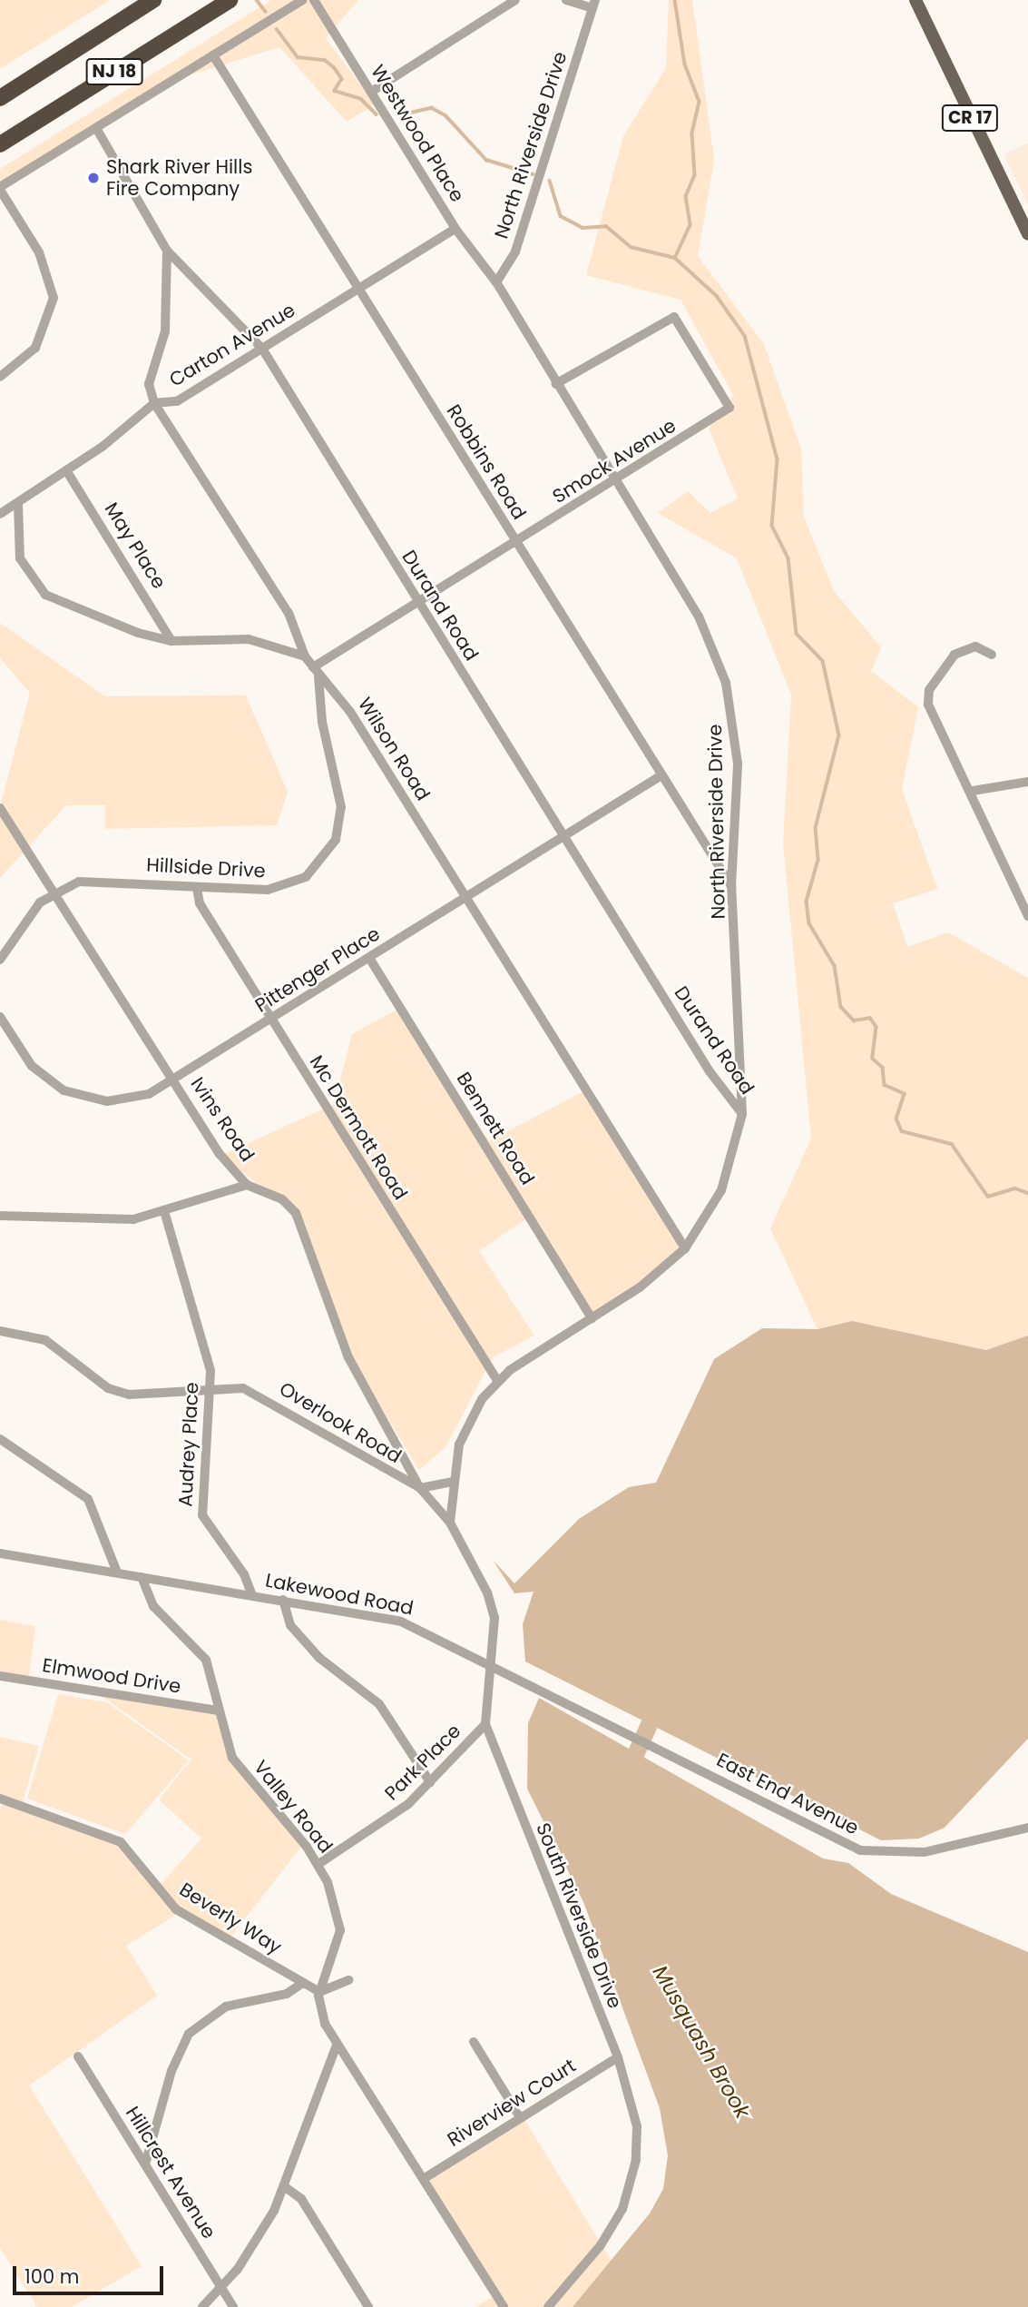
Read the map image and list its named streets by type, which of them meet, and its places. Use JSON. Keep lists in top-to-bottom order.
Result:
{
  "streets": {
    "highway": ["NJ 18"],
    "main road": ["CR 17"],
    "street": [
      "Westwood Place",
      "North Riverside Drive",
      "Carton Avenue",
      "Smock Avenue",
      "Robbins Road",
      "May Place",
      "Durand Road",
      "Wilson Road",
      "Hillside Drive",
      "Pittenger Place",
      "Ivins Road",
      "Mc Dermott Road",
      "Bennett Road",
      "Overlook Road",
      "Audrey Place",
      "Lakewood Road",
      "Elmwood Drive",
      "Park Place",
      "East End Avenue",
      "Valley Road",
      "South Riverside Drive",
      "Beverly Way",
      "Riverview Court",
      "Hillcrest Avenue"
    ]
  },
  "crossings": [
    ["Westwood Place", "North Riverside Drive"],
    ["Westwood Place", "Carton Avenue"],
    ["North Riverside Drive", "Smock Avenue"],
    ["North Riverside Drive", "Robbins Road"],
    ["North Riverside Drive", "Durand Road"],
    ["North Riverside Drive", "Wilson Road"],
    ["North Riverside Drive", "Ivins Road"],
    ["North Riverside Drive", "Mc Dermott Road"],
    ["North Riverside Drive", "Bennett Road"],
    ["North Riverside Drive", "South Riverside Drive"],
    ["Carton Avenue", "Robbins Road"],
    ["Carton Avenue", "May Place"],
    ["Carton Avenue", "Durand Road"],
    ["Carton Avenue", "Wilson Road"],
    ["Smock Avenue", "Robbins Road"],
    ["Smock Avenue", "Durand Road"],
    ["Smock Avenue", "Wilson Road"],
    ["Robbins Road", "Pittenger Place"],
    ["Durand Road", "Wilson Road"],
    ["Durand Road", "Pittenger Place"],
    ["Wilson Road", "Hillside Drive"],
    ["Wilson Road", "Pittenger Place"],
    ["Hillside Drive", "Ivins Road"],
    ["Hillside Drive", "Mc Dermott Road"],
    ["Pittenger Place", "Ivins Road"],
    ["Pittenger Place", "Mc Dermott Road"],
    ["Pittenger Place", "Bennett Road"],
    ["Ivins Road", "Overlook Road"],
    ["Ivins Road", "South Riverside Drive"],
    ["Overlook Road", "Audrey Place"],
    ["Audrey Place", "Lakewood Road"],
    ["Lakewood Road", "East End Avenue"],
    ["Lakewood Road", "Valley Road"],
    ["Lakewood Road", "South Riverside Drive"],
    ["Elmwood Drive", "Valley Road"],
    ["Park Place", "Valley Road"],
    ["Park Place", "South Riverside Drive"],
    ["Valley Road", "Beverly Way"],
    ["South Riverside Drive", "Riverview Court"]
  ],
  "water": ["Musquash Brook"],
  "places": ["Shark River Hills Fire Company"],
  "scale_bar": "100 m"
}
